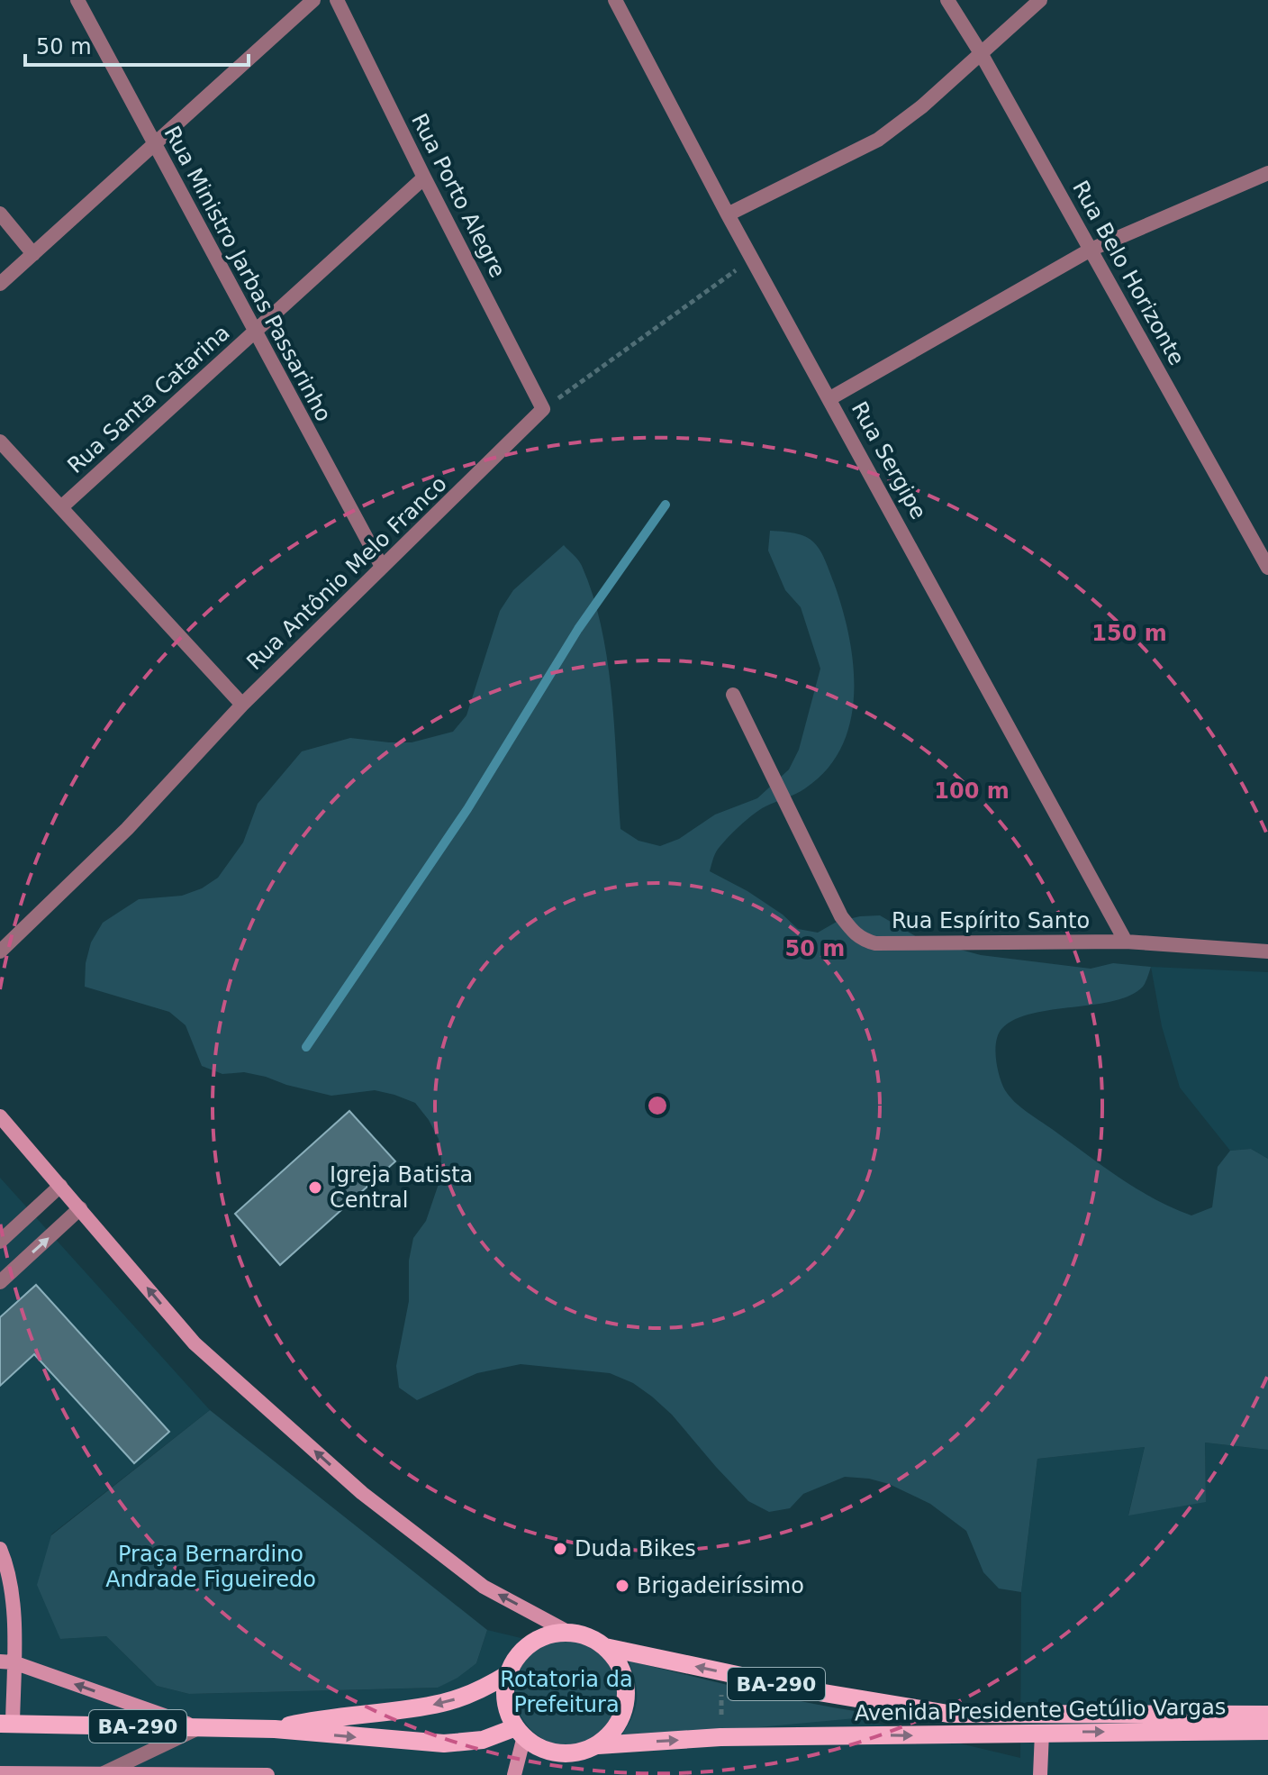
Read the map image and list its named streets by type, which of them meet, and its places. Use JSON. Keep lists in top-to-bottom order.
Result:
{
  "streets": {
    "main road": ["BA-290", "Avenida Presidente Getúlio Vargas"],
    "street": [
      "Rua Porto Alegre",
      "Rua Belo Horizonte",
      "Rua Ministro Jarbas Passarinho",
      "Rua Santa Catarina",
      "Rua Sergipe",
      "Rua Antônio Melo Franco",
      "Rua Espírito Santo"
    ]
  },
  "crossings": [
    ["Rua Porto Alegre", "Rua Santa Catarina"],
    ["Rua Porto Alegre", "Rua Antônio Melo Franco"],
    ["Rua Ministro Jarbas Passarinho", "Rua Santa Catarina"],
    ["Rua Ministro Jarbas Passarinho", "Rua Antônio Melo Franco"],
    ["Rua Sergipe", "Rua Espírito Santo"],
    ["BA-290", "Avenida Presidente Getúlio Vargas"]
  ],
  "parks": ["Praça Bernardino Andrade Figueiredo", "Rotatoria da Prefeitura"],
  "places": ["Igreja Batista Central", "Duda Bikes", "Brigadeiríssimo"],
  "scale_bar": "50 m",
  "rings": ["150 m", "100 m", "50 m"]
}
